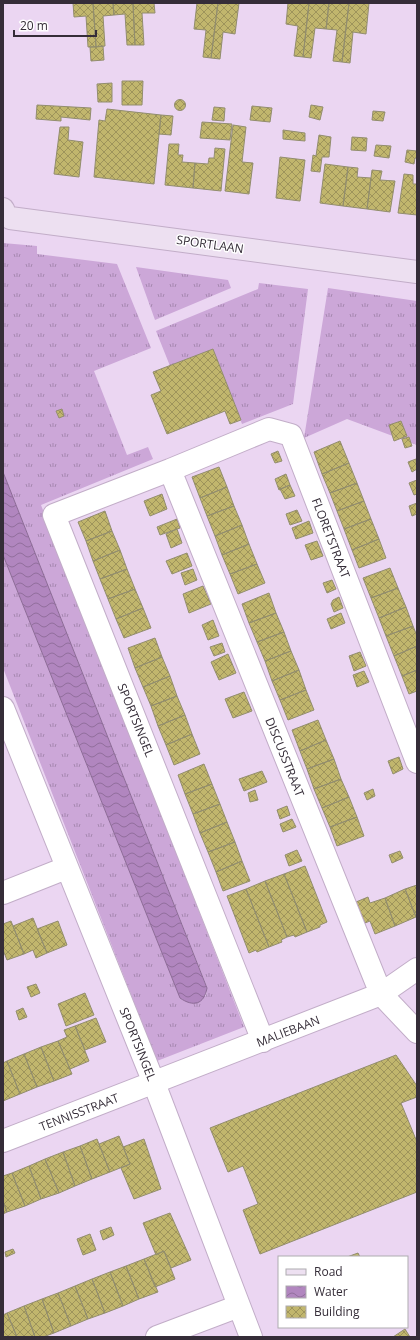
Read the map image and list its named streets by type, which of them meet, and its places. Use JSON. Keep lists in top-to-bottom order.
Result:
{
  "streets": {
    "street": [
      "SPORTLAAN",
      "FLORETSTRAAT",
      "SPORTSINGEL",
      "DISCUSSTRAAT",
      "MALIEBAAN",
      "TENNISSTRAAT"
    ]
  },
  "crossings": [
    ["FLORETSTRAAT", "SPORTSINGEL"],
    ["FLORETSTRAAT", "DISCUSSTRAAT"],
    ["SPORTSINGEL", "DISCUSSTRAAT"],
    ["SPORTSINGEL", "MALIEBAAN"],
    ["SPORTSINGEL", "TENNISSTRAAT"],
    ["DISCUSSTRAAT", "MALIEBAAN"],
    ["MALIEBAAN", "TENNISSTRAAT"]
  ],
  "legend": ["Road", "Water", "Building"],
  "scale_bar": "20 m"
}
